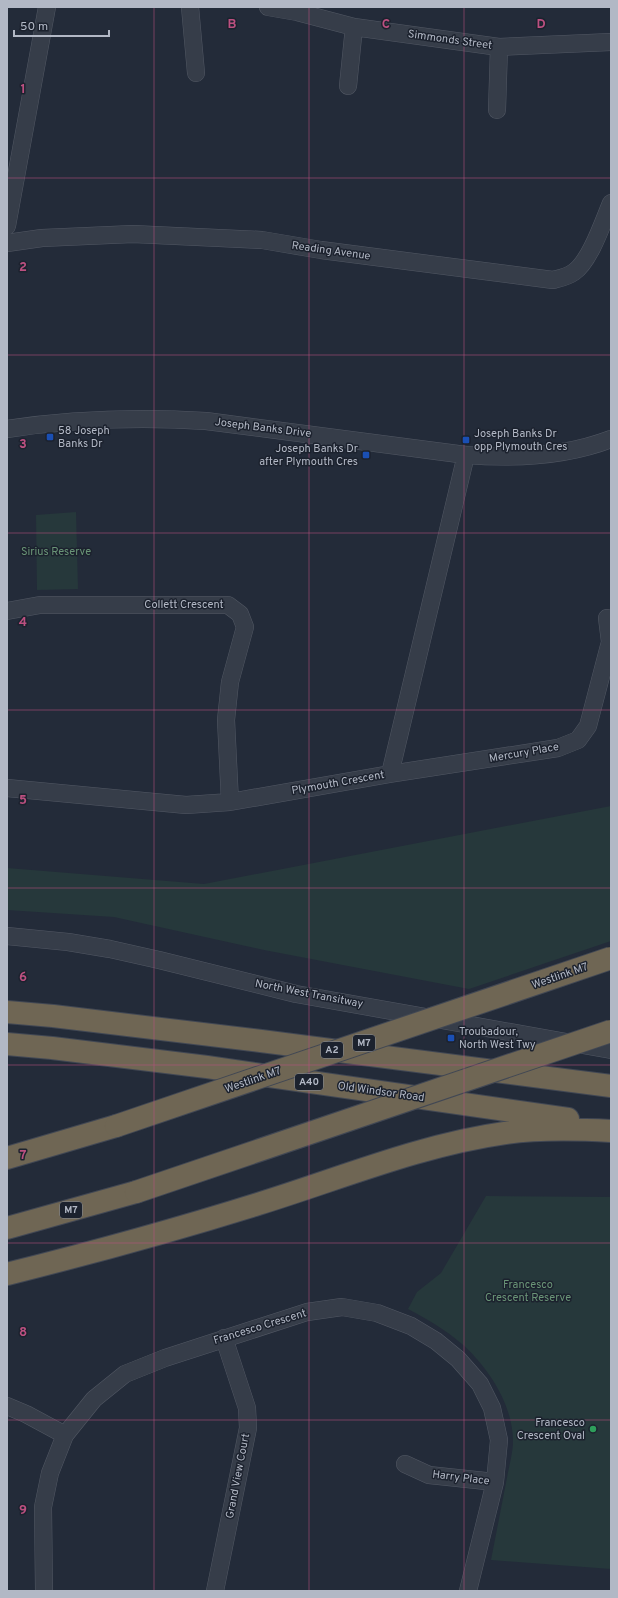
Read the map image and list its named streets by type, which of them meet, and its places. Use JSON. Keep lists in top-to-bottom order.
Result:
{
  "streets": {
    "highway": [
      "Westlink M7",
      "M7",
      "A2",
      "A40",
      "Old Windsor Road"
    ],
    "street": [
      "Simmonds Street",
      "Reading Avenue",
      "Joseph Banks Drive",
      "Collett Crescent",
      "Mercury Place",
      "Plymouth Crescent",
      "North West Transitway",
      "Francesco Crescent",
      "Grand View Court",
      "Harry Place"
    ]
  },
  "crossings": [
    ["Joseph Banks Drive", "Plymouth Crescent"],
    ["Collett Crescent", "Plymouth Crescent"],
    ["Mercury Place", "Plymouth Crescent"],
    ["Francesco Crescent", "Grand View Court"],
    ["Francesco Crescent", "Harry Place"]
  ],
  "parks": ["Sirius Reserve", "Francesco Crescent Reserve"],
  "places": {
    "transit": [
      "58 Joseph Banks Dr",
      "Joseph Banks Dr opp Plymouth Cres",
      "Joseph Banks Dr after Plymouth Cres",
      "Troubadour, North West Twy"
    ],
    "other": ["Francesco Crescent Oval"]
  },
  "scale_bar": "50 m",
  "grid": {
    "columns": ["B", "C", "D"],
    "rows": [
      "1",
      "2",
      "3",
      "4",
      "5",
      "6",
      "7",
      "8",
      "9"
    ]
  }
}
